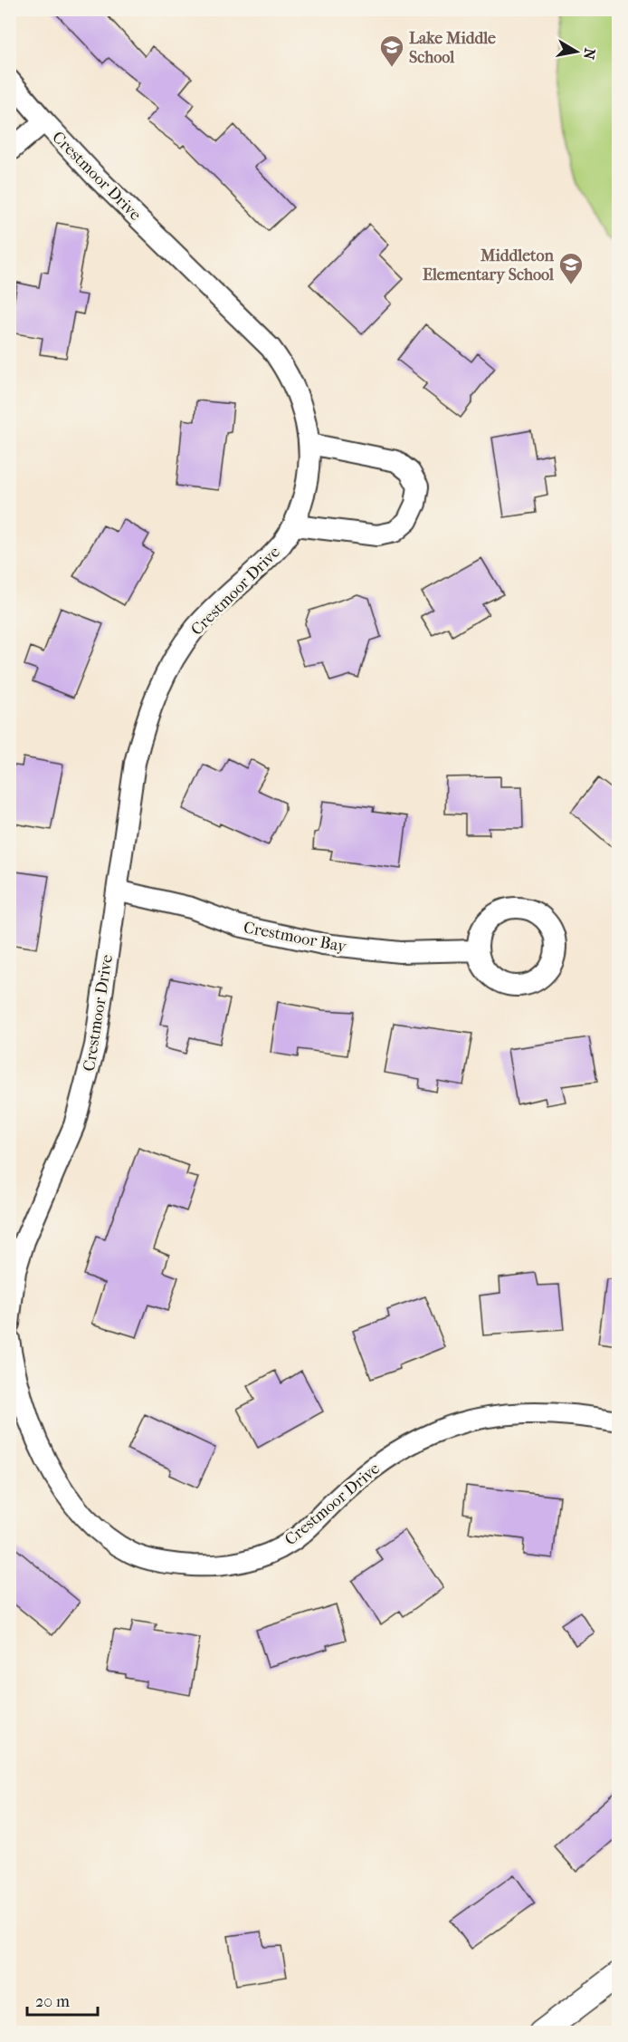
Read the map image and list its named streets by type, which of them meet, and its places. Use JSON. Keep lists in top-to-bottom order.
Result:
{
  "streets": {
    "street": ["Crestmoor Drive", "Crestmoor Bay"]
  },
  "crossings": [
    ["Crestmoor Drive", "Crestmoor Bay"]
  ],
  "places": {
    "school or university": ["Lake Middle School", "Middleton Elementary School"]
  },
  "scale_bar": "20 m",
  "north": "right"
}
